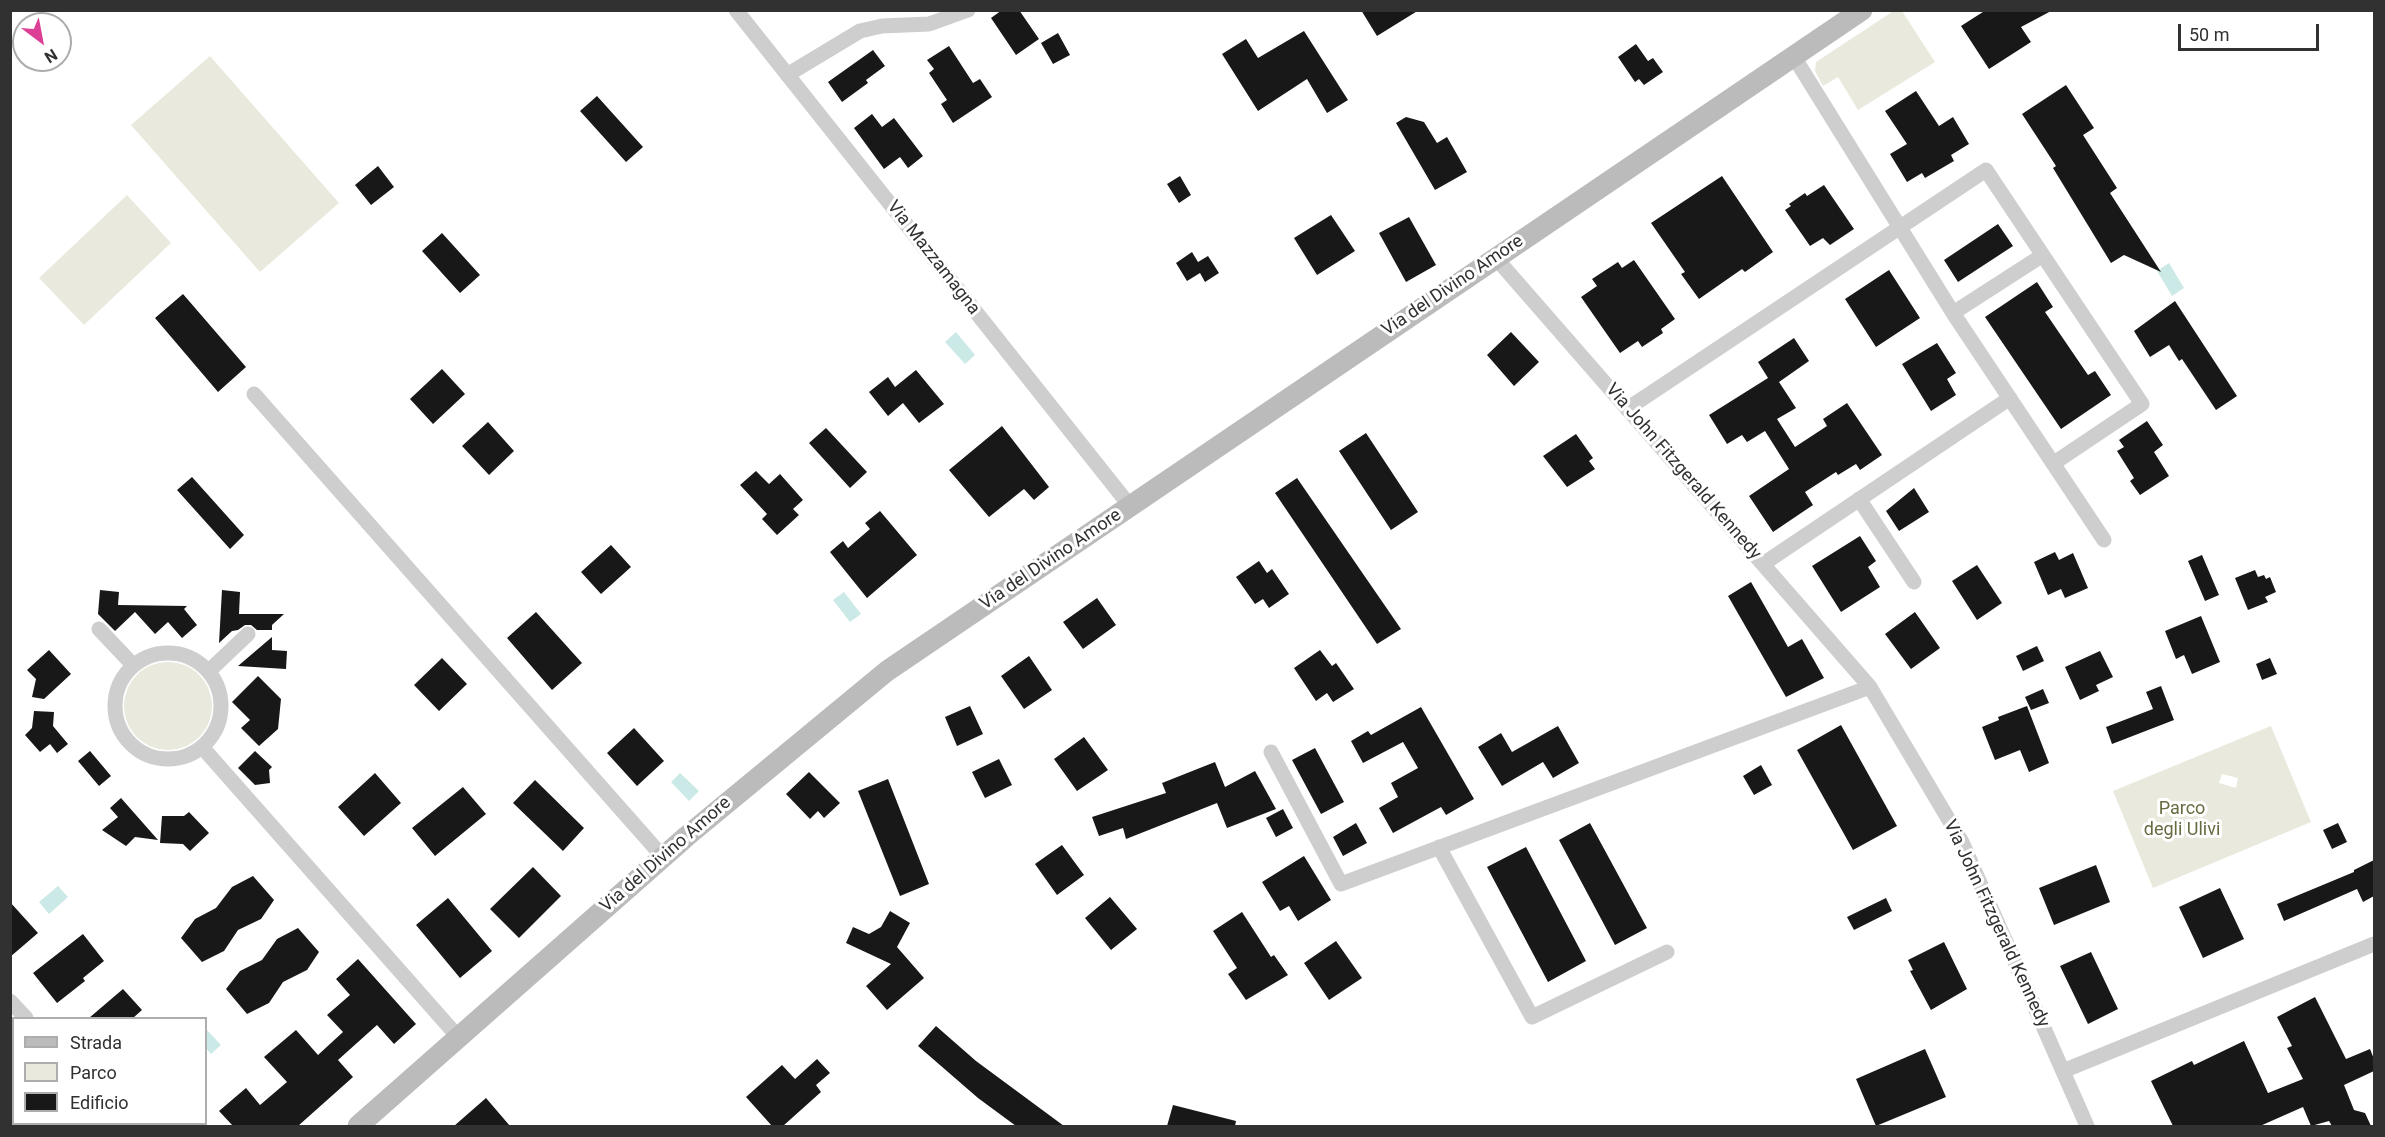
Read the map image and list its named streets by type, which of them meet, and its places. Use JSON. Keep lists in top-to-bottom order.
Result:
{
  "streets": {
    "main road": ["Via del Divino Amore"],
    "street": ["Via Mazzamagna", "Via John Fitzgerald Kennedy"]
  },
  "crossings": [
    ["Via Mazzamagna", "Via del Divino Amore"],
    ["Via del Divino Amore", "Via John Fitzgerald Kennedy"]
  ],
  "parks": ["Parco degli Ulivi"],
  "legend": ["Strada", "Parco", "Edificio"],
  "scale_bar": "50 m",
  "north": "bottom right"
}
